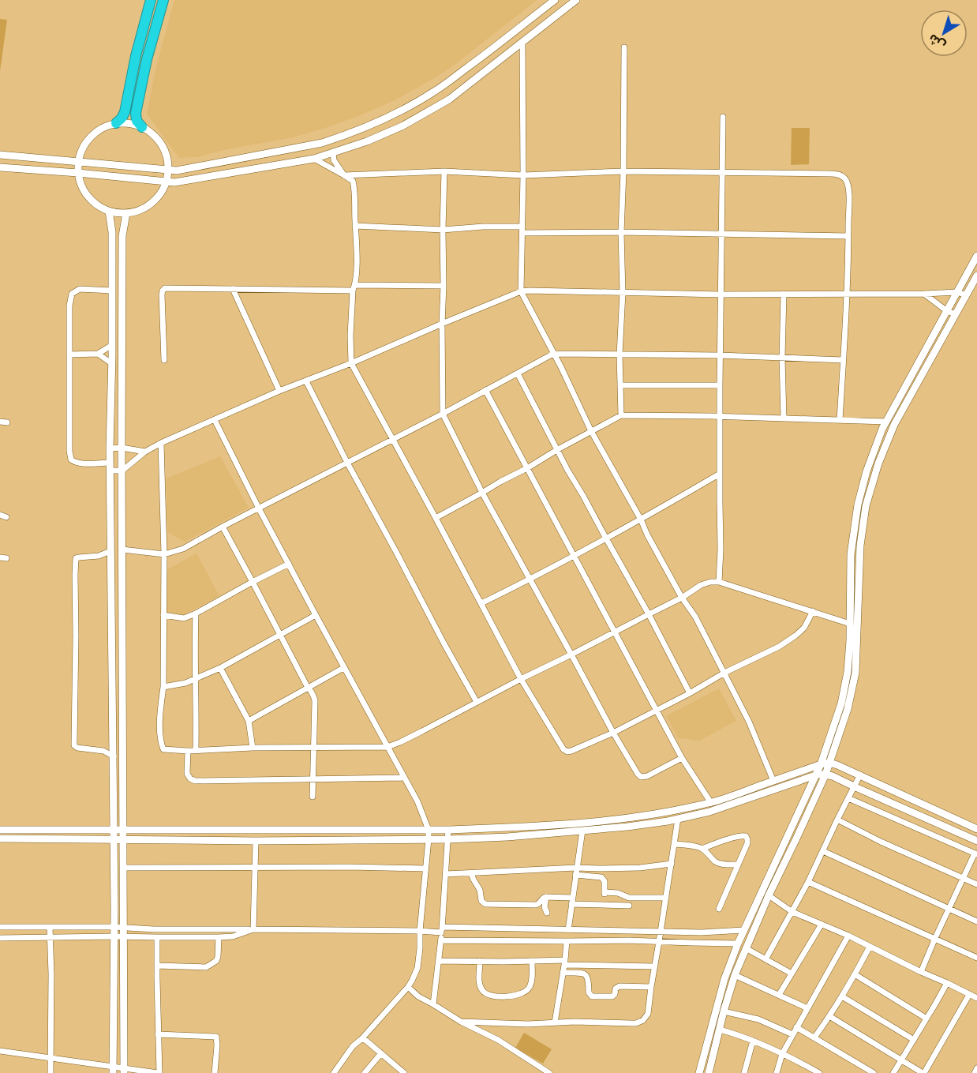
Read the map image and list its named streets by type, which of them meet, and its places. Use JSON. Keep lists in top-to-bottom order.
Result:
{
  "north": "bottom left"
}
